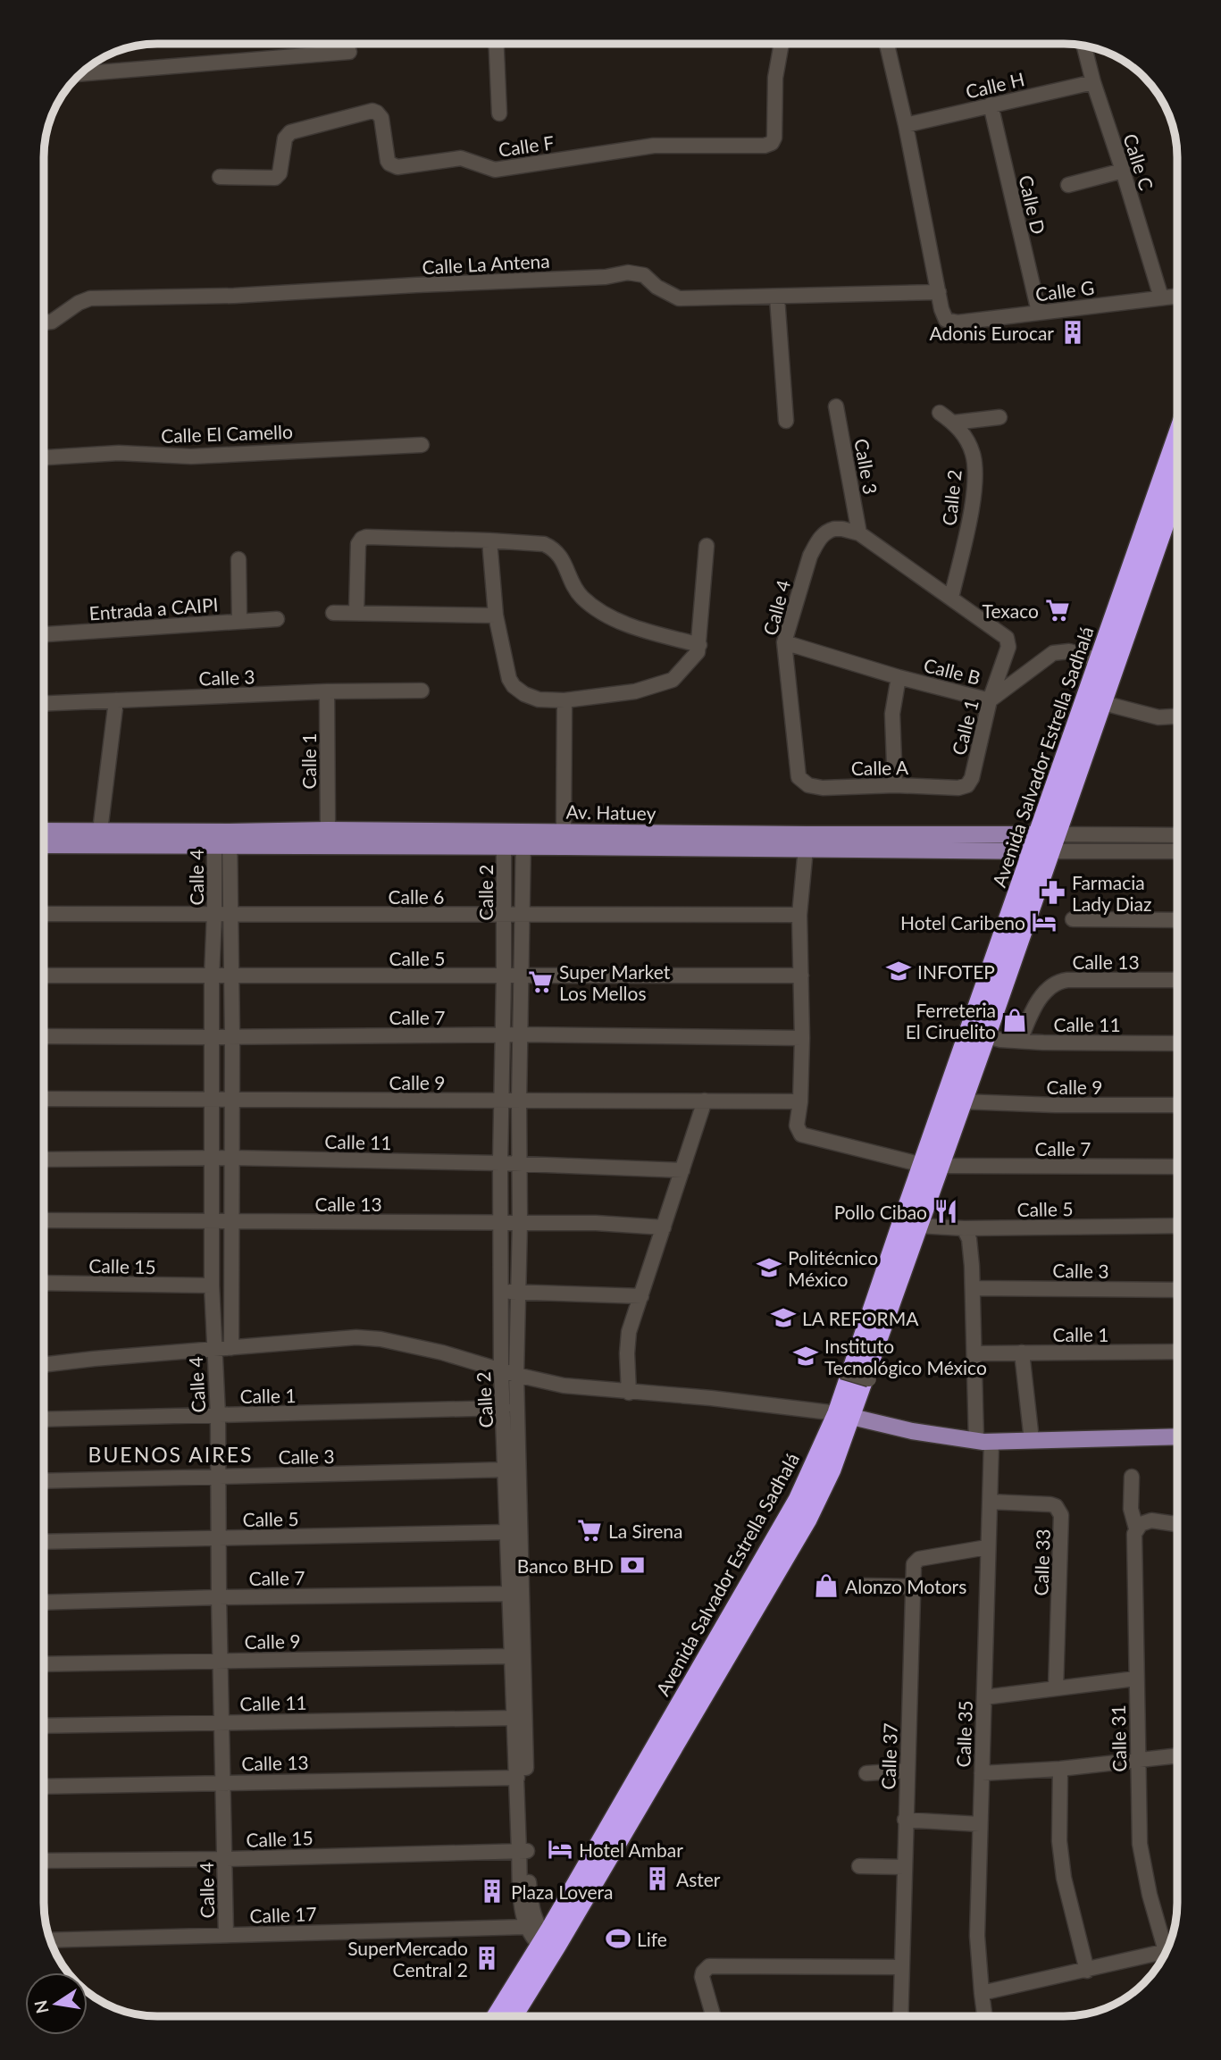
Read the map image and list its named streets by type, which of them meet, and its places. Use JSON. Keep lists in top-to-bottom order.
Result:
{
  "streets": {
    "highway": ["Avenida Salvador Estrella Sadhalá"],
    "main road": ["Av. Hatuey"],
    "street": [
      "Calle H",
      "Calle F",
      "Calle C",
      "Calle D",
      "Calle La Antena",
      "Calle G",
      "Calle El Camello",
      "Calle 3",
      "Calle 2",
      "Calle 4",
      "Entrada a CAIPI",
      "Calle B",
      "Calle 1",
      "Calle A",
      "Calle 6",
      "Calle 5",
      "Calle 13",
      "Calle 7",
      "Calle 11",
      "Calle 9",
      "Calle 15",
      "Calle 33",
      "Calle 35",
      "Calle 31",
      "Calle 37",
      "Calle 17"
    ]
  },
  "crossings": [
    ["Calle H", "Calle C"],
    ["Calle H", "Calle D"],
    ["Calle C", "Calle G"],
    ["Calle D", "Calle G"],
    ["Calle La Antena", "Calle G"],
    ["Calle 3", "Calle 2"],
    ["Calle 3", "Calle 4"],
    ["Calle 3", "Calle 1"],
    ["Calle 3", "Calle 35"],
    ["Calle 2", "Calle 1"],
    ["Calle 2", "Avenida Salvador Estrella Sadhalá"],
    ["Calle 2", "Av. Hatuey"],
    ["Calle 2", "Calle 6"],
    ["Calle 2", "Calle 5"],
    ["Calle 2", "Calle 13"],
    ["Calle 2", "Calle 7"],
    ["Calle 2", "Calle 11"],
    ["Calle 2", "Calle 9"],
    ["Calle 2", "Calle 15"],
    ["Calle 2", "Calle 17"],
    ["Calle 4", "Calle B"],
    ["Calle 4", "Calle 1"],
    ["Calle 4", "Calle A"],
    ["Calle 4", "Av. Hatuey"],
    ["Calle 4", "Calle 6"],
    ["Calle 4", "Calle 5"],
    ["Calle 4", "Calle 13"],
    ["Calle 4", "Calle 7"],
    ["Calle 4", "Calle 11"],
    ["Calle 4", "Calle 9"],
    ["Calle 4", "Calle 15"],
    ["Calle 4", "Calle 17"],
    ["Calle B", "Calle 1"],
    ["Calle B", "Avenida Salvador Estrella Sadhalá"],
    ["Calle 1", "Calle A"],
    ["Calle 1", "Av. Hatuey"],
    ["Calle 1", "Calle 35"],
    ["Avenida Salvador Estrella Sadhalá", "Av. Hatuey"],
    ["Avenida Salvador Estrella Sadhalá", "Calle 5"],
    ["Avenida Salvador Estrella Sadhalá", "Calle 7"],
    ["Avenida Salvador Estrella Sadhalá", "Calle 11"],
    ["Avenida Salvador Estrella Sadhalá", "Calle 9"],
    ["Calle 5", "Calle 35"],
    ["Calle 13", "Calle 11"],
    ["Calle 33", "Calle 35"],
    ["Calle 35", "Calle 37"]
  ],
  "districts": ["BUENOS AIRES"],
  "places": {
    "building": [
      "Adonis Eurocar",
      "Aster",
      "Plaza Lovera",
      "SuperMercado Central 2"
    ],
    "supermarket": ["Texaco", "Super Market Los Mellos", "La Sirena"],
    "pharmacy": ["Farmacia Lady Diaz"],
    "hotel": ["Hotel Caribeno", "Hotel Ambar"],
    "school or university": [
      "INFOTEP",
      "Politécnico México",
      "LA REFORMA",
      "Instituto Tecnológico México"
    ],
    "shop": ["Ferreteria El Ciruelito", "Alonzo Motors"],
    "restaurant": ["Pollo Cibao"],
    "bank": ["Banco BHD"],
    "sports": ["Life"]
  },
  "north": "left"
}
